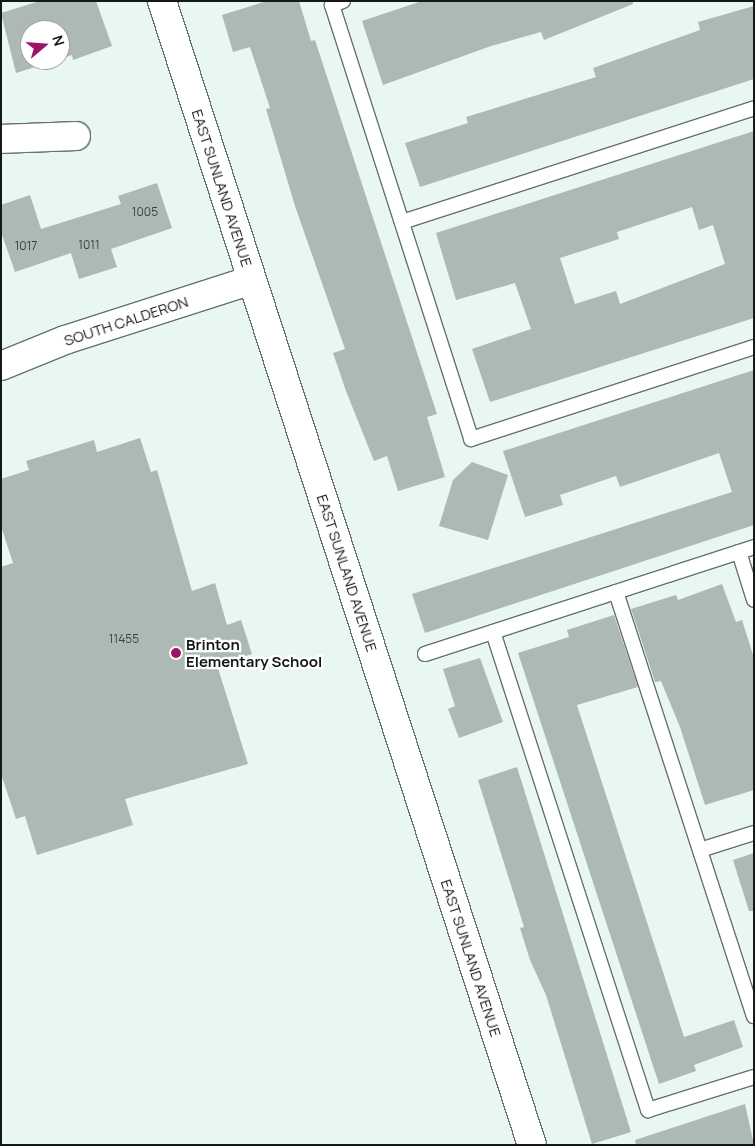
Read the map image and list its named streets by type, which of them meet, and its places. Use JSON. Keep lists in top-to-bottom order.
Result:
{
  "streets": {
    "street": ["EAST SUNLAND AVENUE", "SOUTH CALDERON"]
  },
  "crossings": [
    ["EAST SUNLAND AVENUE", "SOUTH CALDERON"]
  ],
  "places": ["Brinton Elementary School"],
  "house_numbers": [
    "1005",
    "1011",
    "1017",
    "11455"
  ],
  "north": "right"
}
